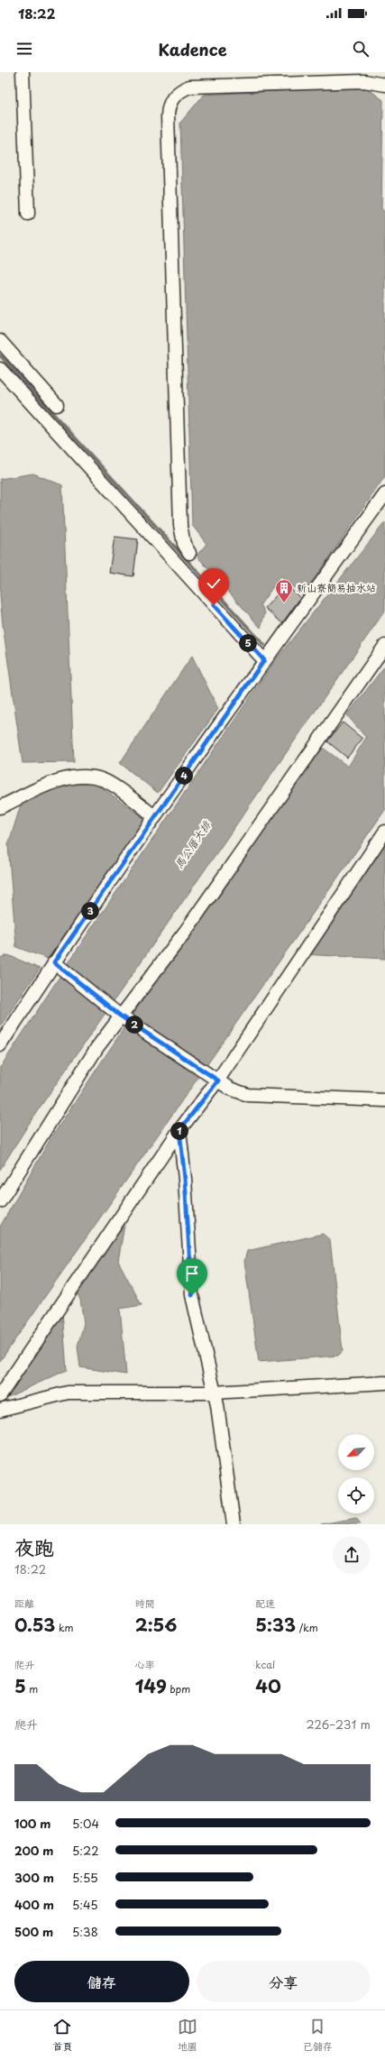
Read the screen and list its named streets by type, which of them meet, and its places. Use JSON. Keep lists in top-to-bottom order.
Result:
{
  "water": ["馬公厝大排"],
  "places": {
    "building": ["新山寮簡易抽水站"]
  },
  "north": "bottom left",
  "page": {
    "status": "18:22",
    "header": "Kadence",
    "pins": [
      "5",
      "4",
      "3",
      "2",
      "1"
    ],
    "heading": ["夜跑", "18:22"],
    "stats": [
      ["距離", "0.53 km"],
      ["時間", "2:56"],
      ["配速", "5:33 /km"],
      ["爬升", "5 m"],
      ["心率", "149 bpm"],
      ["kcal", "40"]
    ],
    "chart": ["爬升", "226–231 m"],
    "list": [
      {
        "name": "100 m",
        "note": "5:04"
      },
      {
        "name": "200 m",
        "note": "5:22"
      },
      {
        "name": "300 m",
        "note": "5:55"
      },
      {
        "name": "400 m",
        "note": "5:45"
      },
      {
        "name": "500 m",
        "note": "5:38"
      }
    ],
    "buttons": ["儲存", "分享"],
    "tabs": ["首頁", "地圖", "已儲存"]
  }
}
